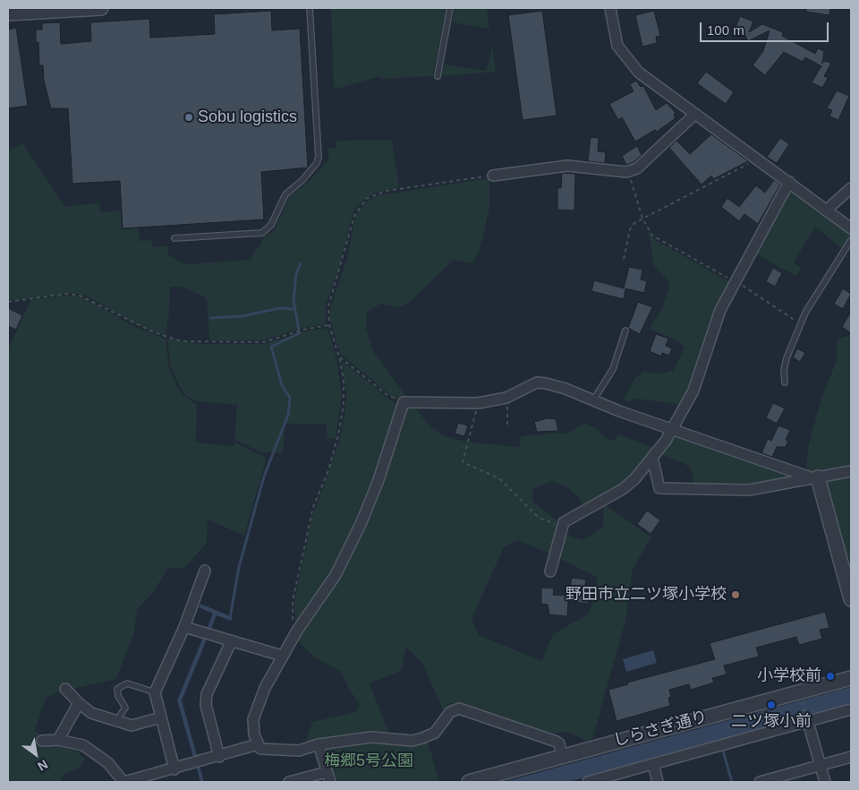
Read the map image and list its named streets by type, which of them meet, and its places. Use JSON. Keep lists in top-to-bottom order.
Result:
{
  "streets": {
    "street": ["しらさぎ通り"]
  },
  "parks": ["梅郷5号公園"],
  "places": [
    "Sobu logistics",
    "野田市立二ツ塚小学校",
    "小学校前",
    "二ツ塚小前"
  ],
  "scale_bar": "100 m",
  "north": "bottom right"
}
